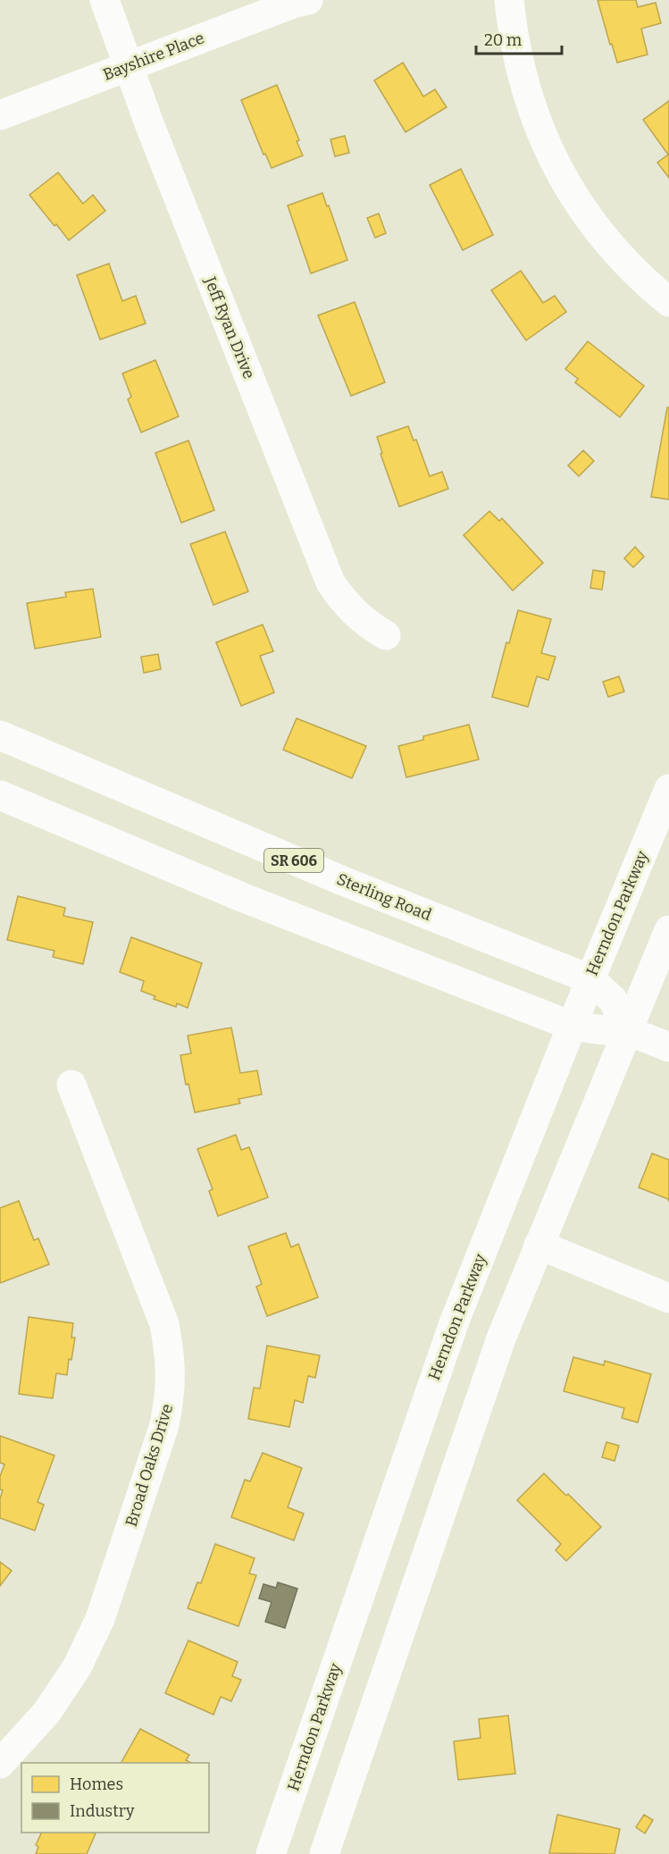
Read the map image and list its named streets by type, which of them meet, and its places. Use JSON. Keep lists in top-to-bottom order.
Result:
{
  "streets": {
    "main road": [
      "Bayshire Place",
      "Jeff Ryan Drive",
      "SR 606",
      "Sterling Road",
      "Herndon Parkway",
      "Broad Oaks Drive"
    ]
  },
  "crossings": [
    ["Bayshire Place", "Jeff Ryan Drive"],
    ["Sterling Road", "Herndon Parkway"]
  ],
  "legend": ["Homes", "Industry"],
  "scale_bar": "20 m"
}
